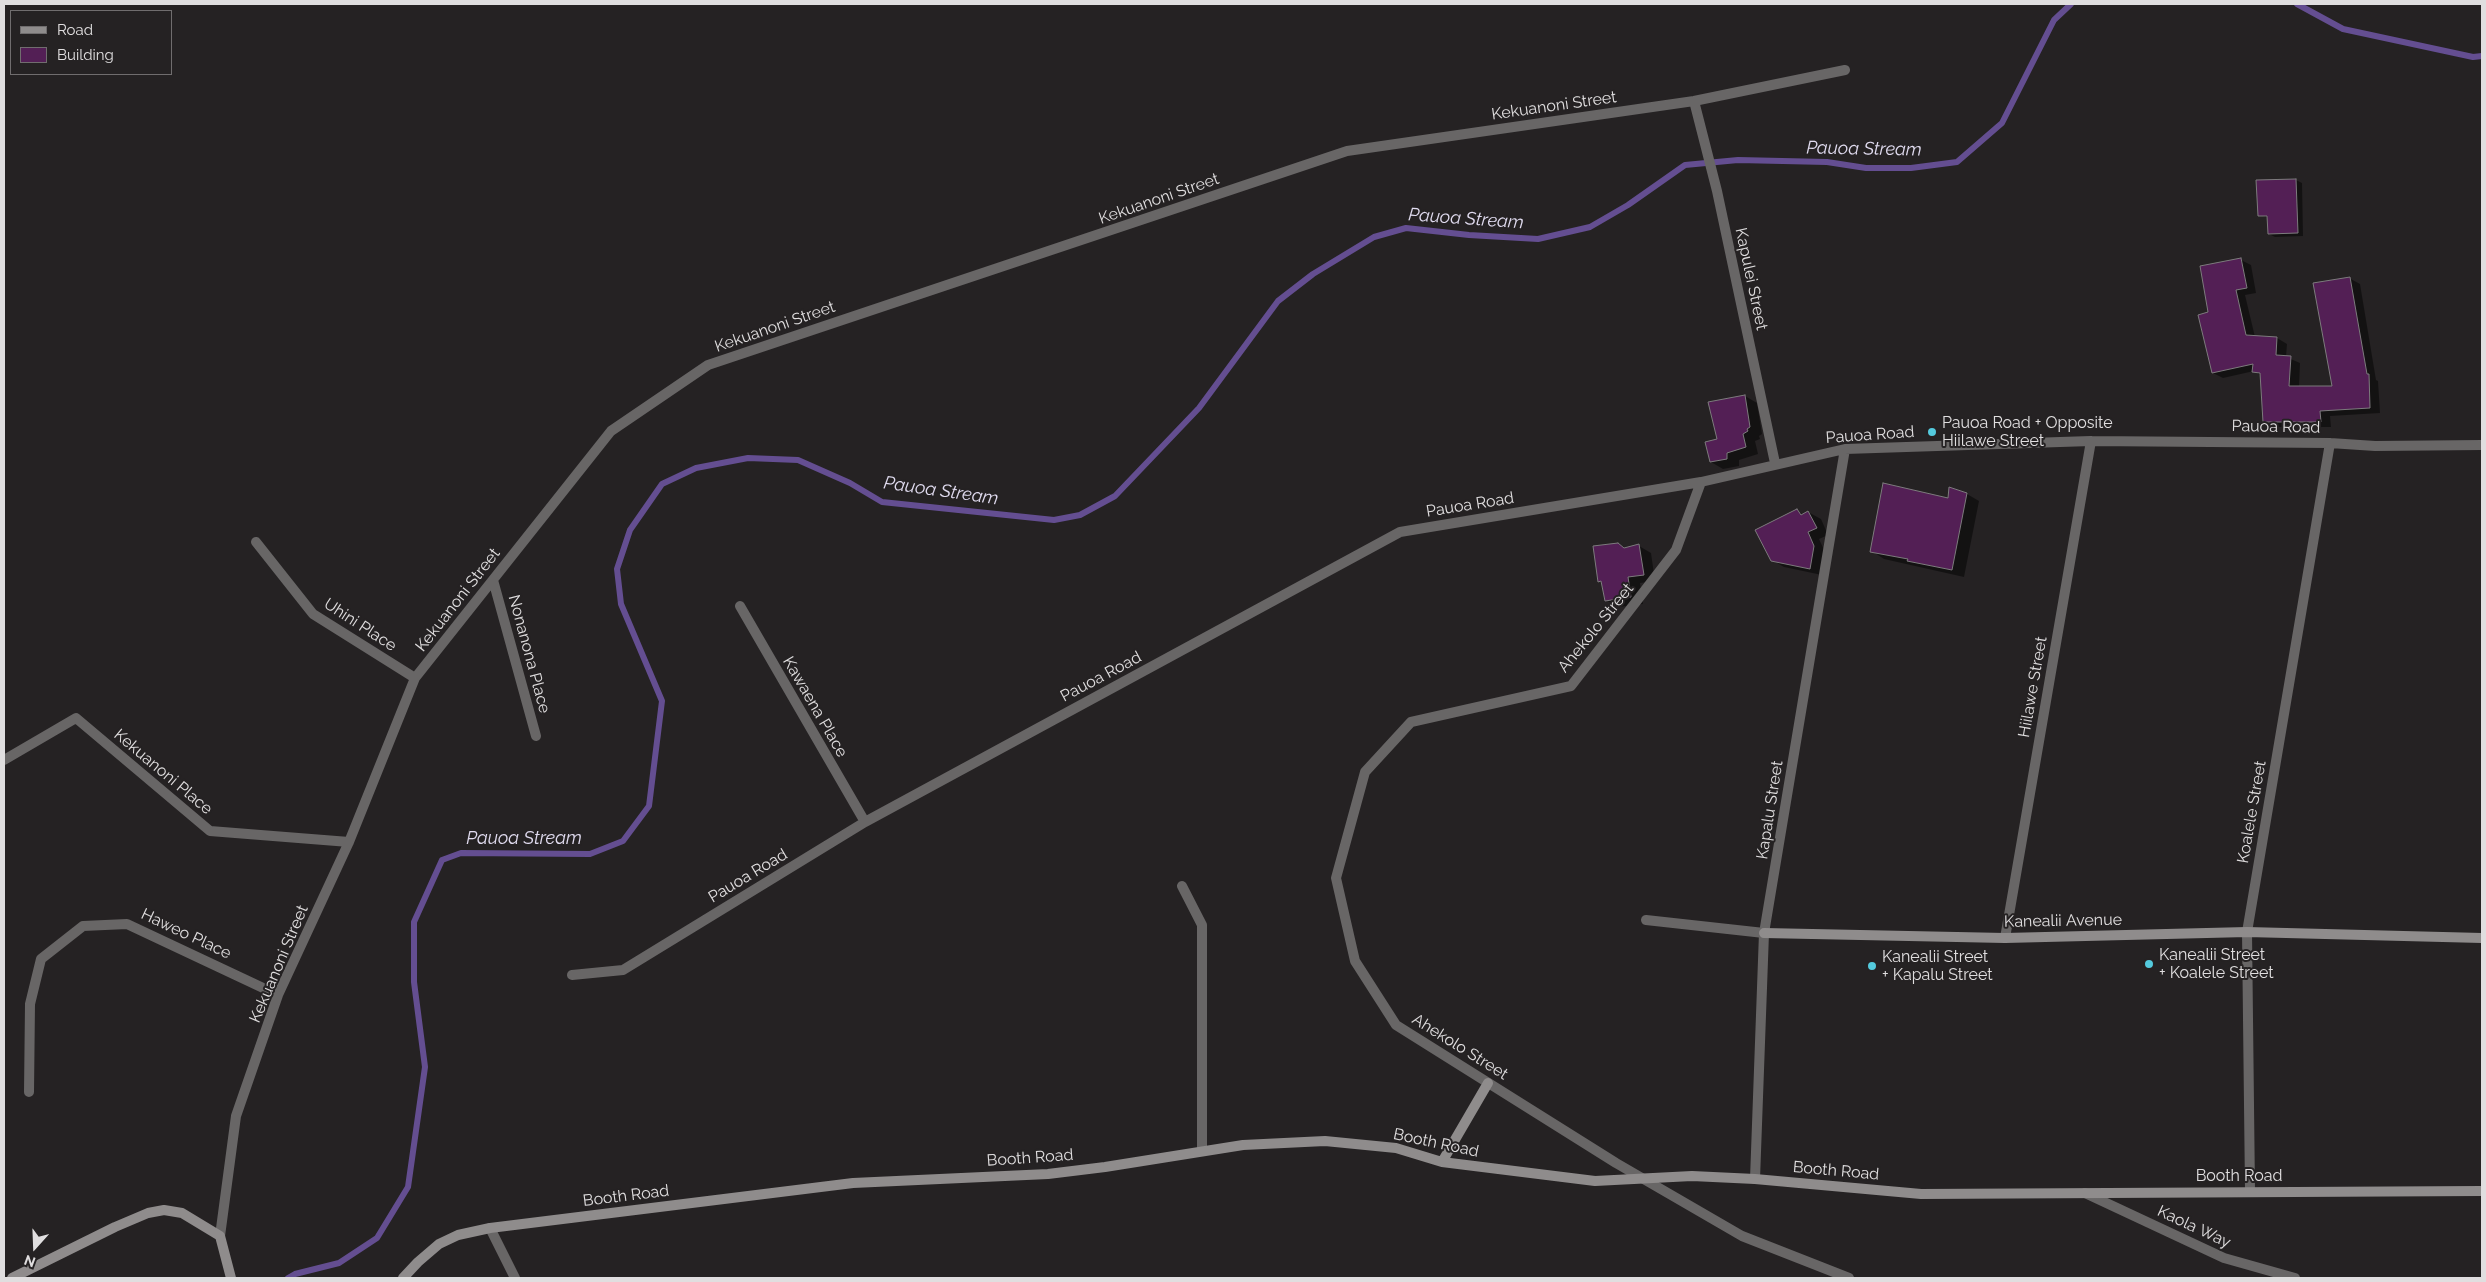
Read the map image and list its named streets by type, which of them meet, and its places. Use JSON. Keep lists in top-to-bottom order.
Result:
{
  "streets": {
    "street": [
      "Kekuanoni Street",
      "Kapulei Street",
      "Pauoa Road",
      "Uhini Place",
      "Ahekolo Street",
      "Nonanona Place",
      "Hiilawe Street",
      "Kawaena Place",
      "Kekuanoni Place",
      "Kapalu Street",
      "Koalele Street",
      "Kanealii Avenue",
      "Haweo Place",
      "Booth Road",
      "Kaola Way"
    ]
  },
  "crossings": [
    ["Kekuanoni Street", "Kapulei Street"],
    ["Kekuanoni Street", "Uhini Place"],
    ["Kekuanoni Street", "Nonanona Place"],
    ["Kekuanoni Street", "Kekuanoni Place"],
    ["Kekuanoni Street", "Haweo Place"],
    ["Kapulei Street", "Pauoa Road"],
    ["Pauoa Road", "Ahekolo Street"],
    ["Pauoa Road", "Hiilawe Street"],
    ["Pauoa Road", "Kawaena Place"],
    ["Pauoa Road", "Kapalu Street"],
    ["Pauoa Road", "Koalele Street"],
    ["Ahekolo Street", "Booth Road"],
    ["Hiilawe Street", "Kanealii Avenue"],
    ["Kapalu Street", "Kanealii Avenue"],
    ["Kapalu Street", "Booth Road"],
    ["Koalele Street", "Kanealii Avenue"],
    ["Koalele Street", "Booth Road"],
    ["Booth Road", "Kaola Way"]
  ],
  "water": ["Pauoa Stream"],
  "places": ["Pauoa Road + Opposite Hiilawe Street", "Kanealii Street + Koalele Street", "Kanealii Street + Kapalu Street"],
  "legend": ["Road", "Building"],
  "north": "bottom"
}
